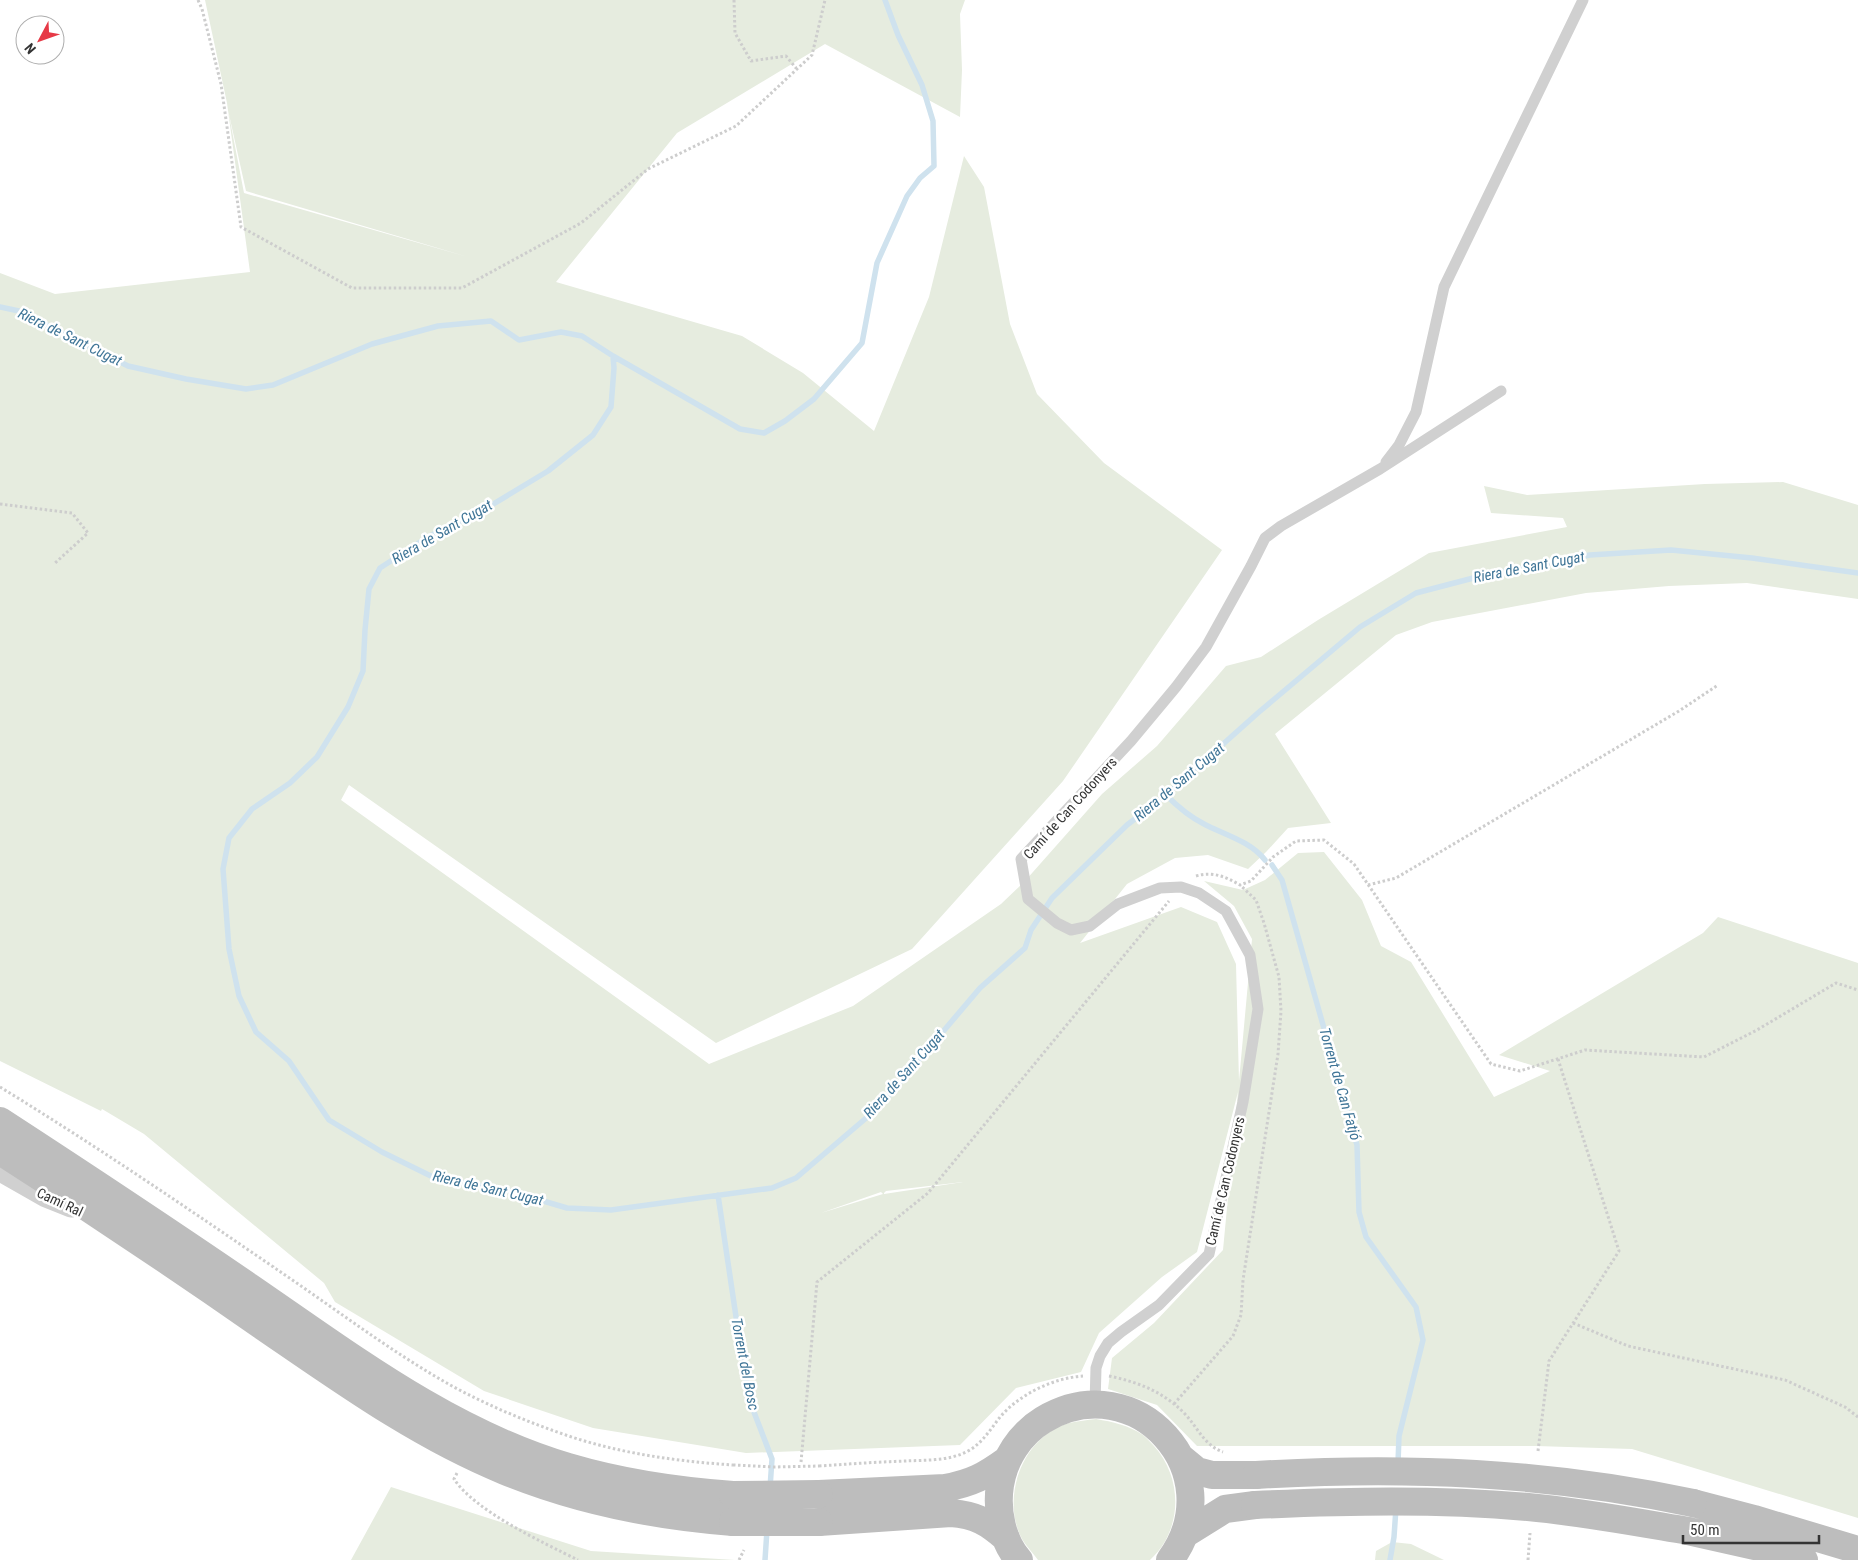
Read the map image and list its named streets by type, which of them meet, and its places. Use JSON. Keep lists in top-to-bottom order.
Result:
{
  "streets": {
    "street": ["Camí Ral"],
    "lane": ["Camí de Can Codonyers"]
  },
  "water": ["Riera de Sant Cugat", "Torrent de Can Fatjó", "Torrent del Bosc"],
  "scale_bar": "50 m",
  "north": "bottom left"
}
